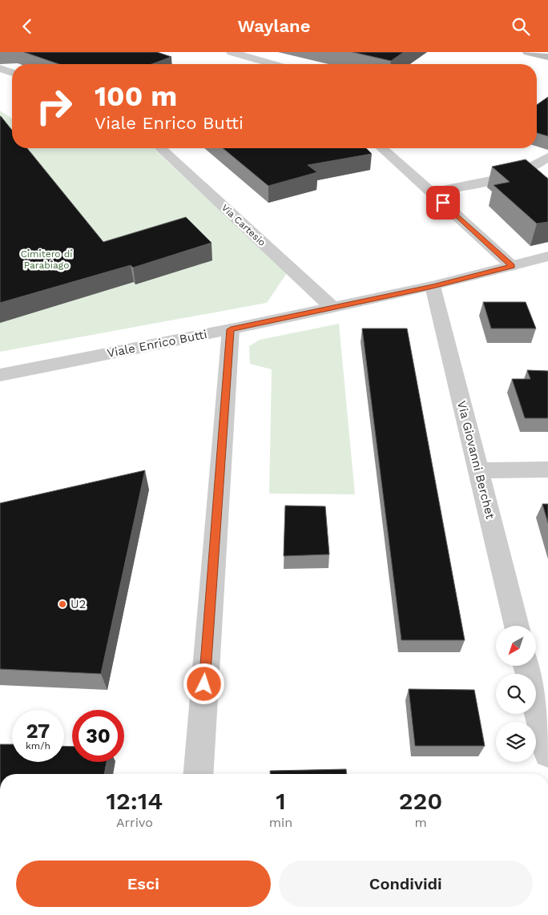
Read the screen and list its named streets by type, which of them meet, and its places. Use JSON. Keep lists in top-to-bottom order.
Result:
{
  "streets": {
    "street": ["Via Cartesio", "Viale Enrico Butti", "Via Giovanni Berchet"]
  },
  "crossings": [
    ["Via Cartesio", "Viale Enrico Butti"],
    ["Viale Enrico Butti", "Via Giovanni Berchet"]
  ],
  "parks": ["Cimitero di Parabiago"],
  "places": ["U2"],
  "north": "bottom left",
  "page": {
    "header": "Waylane",
    "turn": ["100 m", "Viale Enrico Butti"],
    "speed": "27 km/h",
    "limit": "30",
    "eta": [
      "12:14",
      "Arrivo",
      "1",
      "min",
      "220",
      "m"
    ],
    "buttons": ["Esci", "Condividi"]
  }
}
